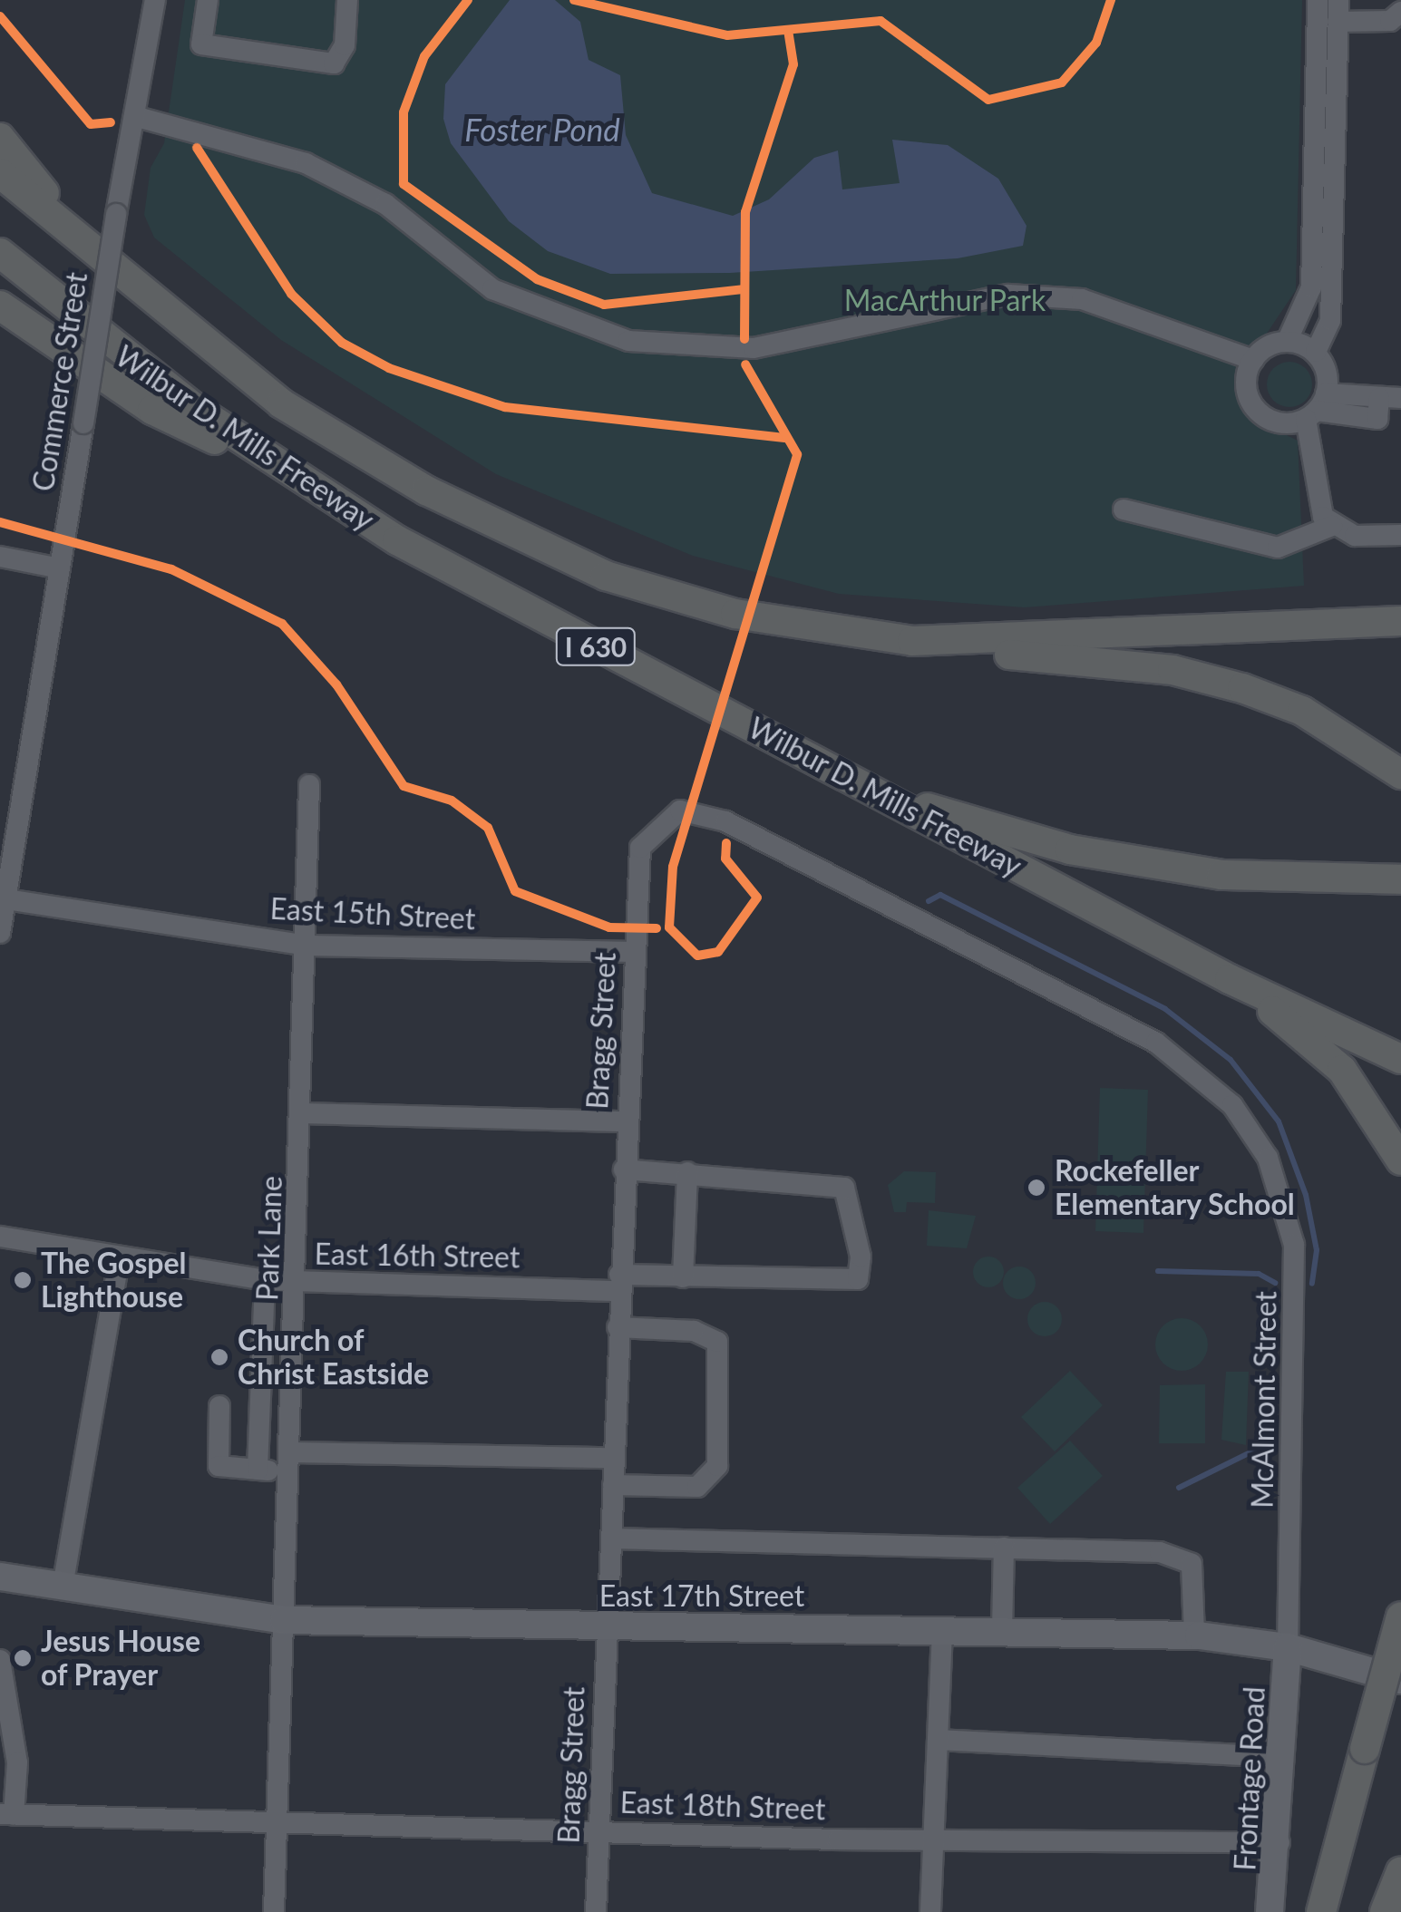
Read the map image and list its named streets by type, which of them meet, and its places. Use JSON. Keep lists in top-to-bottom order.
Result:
{
  "streets": {
    "highway": ["Wilbur D. Mills Freeway", "I 630"],
    "main road": ["East 17th Street", "Frontage Road"],
    "street": [
      "Commerce Street",
      "East 15th Street",
      "Bragg Street",
      "Park Lane",
      "East 16th Street",
      "McAlmont Street",
      "East 18th Street"
    ]
  },
  "crossings": [
    ["Commerce Street", "East 15th Street"],
    ["East 15th Street", "Bragg Street"],
    ["East 15th Street", "Park Lane"],
    ["Bragg Street", "East 16th Street"],
    ["Bragg Street", "McAlmont Street"],
    ["Bragg Street", "East 17th Street"],
    ["Bragg Street", "East 18th Street"],
    ["Park Lane", "East 16th Street"],
    ["Park Lane", "East 17th Street"],
    ["Park Lane", "East 18th Street"],
    ["McAlmont Street", "East 17th Street"],
    ["McAlmont Street", "Frontage Road"],
    ["East 17th Street", "Frontage Road"],
    ["Frontage Road", "East 18th Street"]
  ],
  "water": ["Foster Pond"],
  "parks": ["MacArthur Park"],
  "places": [
    "Rockefeller Elementary School",
    "The Gospel Lighthouse",
    "Church of Christ Eastside",
    "Jesus House of Prayer"
  ]
}
